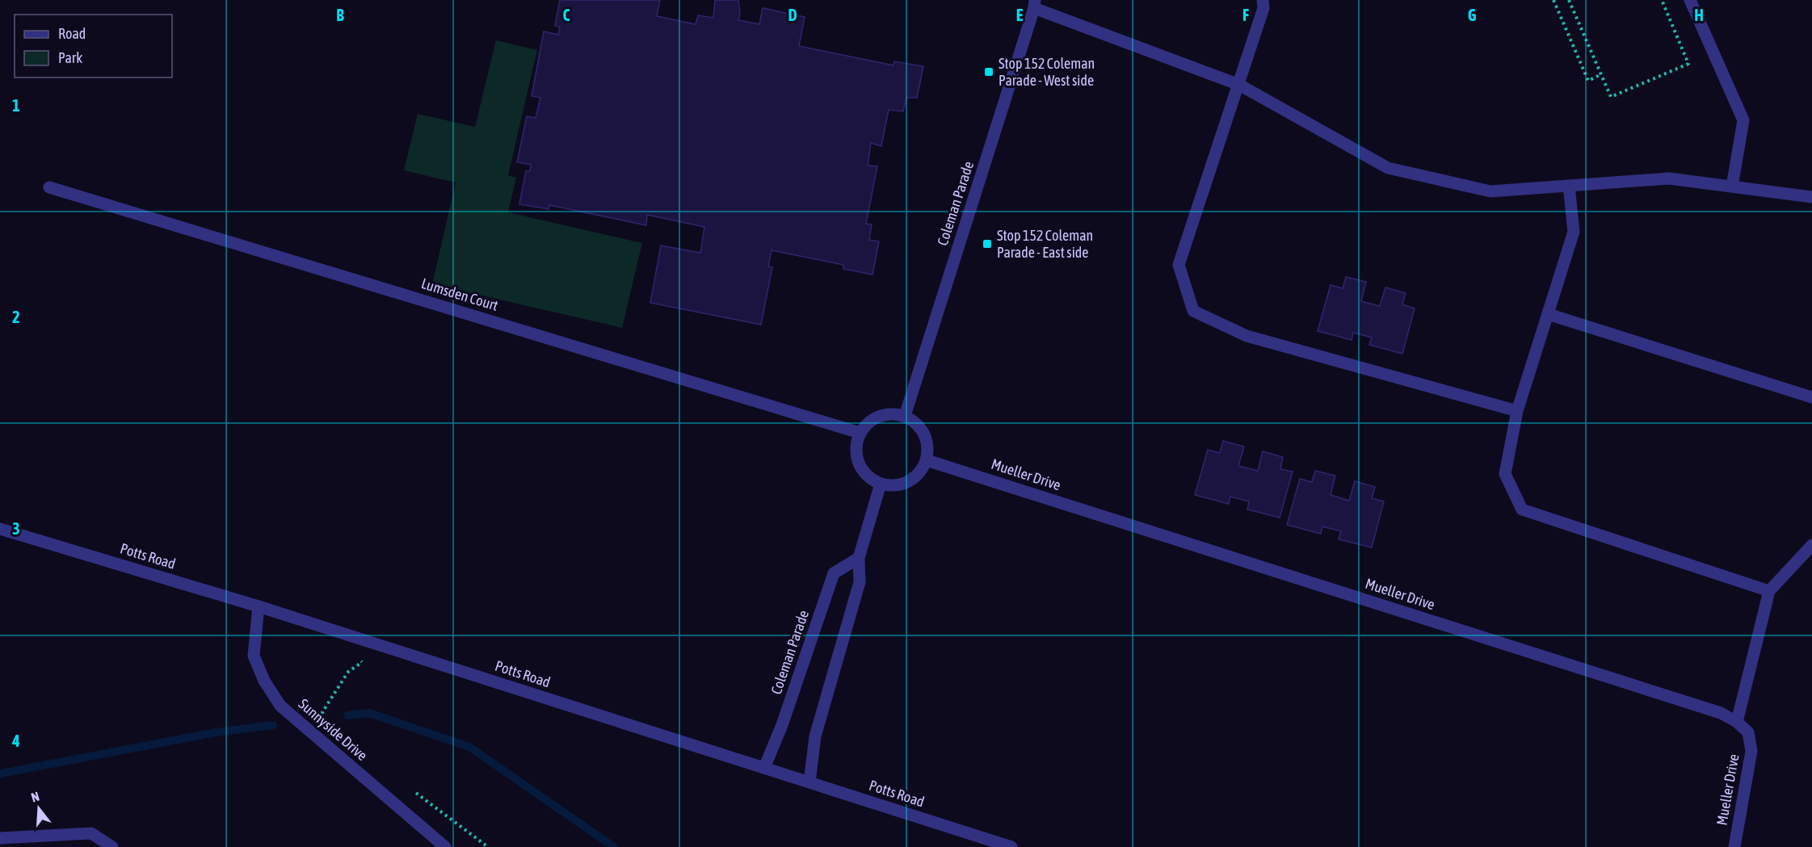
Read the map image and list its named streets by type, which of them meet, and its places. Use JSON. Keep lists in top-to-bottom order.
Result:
{
  "streets": {
    "street": [
      "Coleman Parade",
      "Lumsden Court",
      "Mueller Drive",
      "Potts Road",
      "Sunnyside Drive"
    ]
  },
  "crossings": [
    ["Coleman Parade", "Lumsden Court"],
    ["Coleman Parade", "Mueller Drive"],
    ["Coleman Parade", "Potts Road"],
    ["Lumsden Court", "Mueller Drive"],
    ["Potts Road", "Sunnyside Drive"]
  ],
  "places": {
    "transit": ["Stop 152 Coleman Parade - West side", "Stop 152 Coleman Parade - East side"]
  },
  "legend": ["Road", "Park"],
  "north": "top",
  "grid": {
    "columns": [
      "B",
      "C",
      "D",
      "E",
      "F",
      "G",
      "H"
    ],
    "rows": [
      "1",
      "2",
      "3",
      "4"
    ]
  }
}
